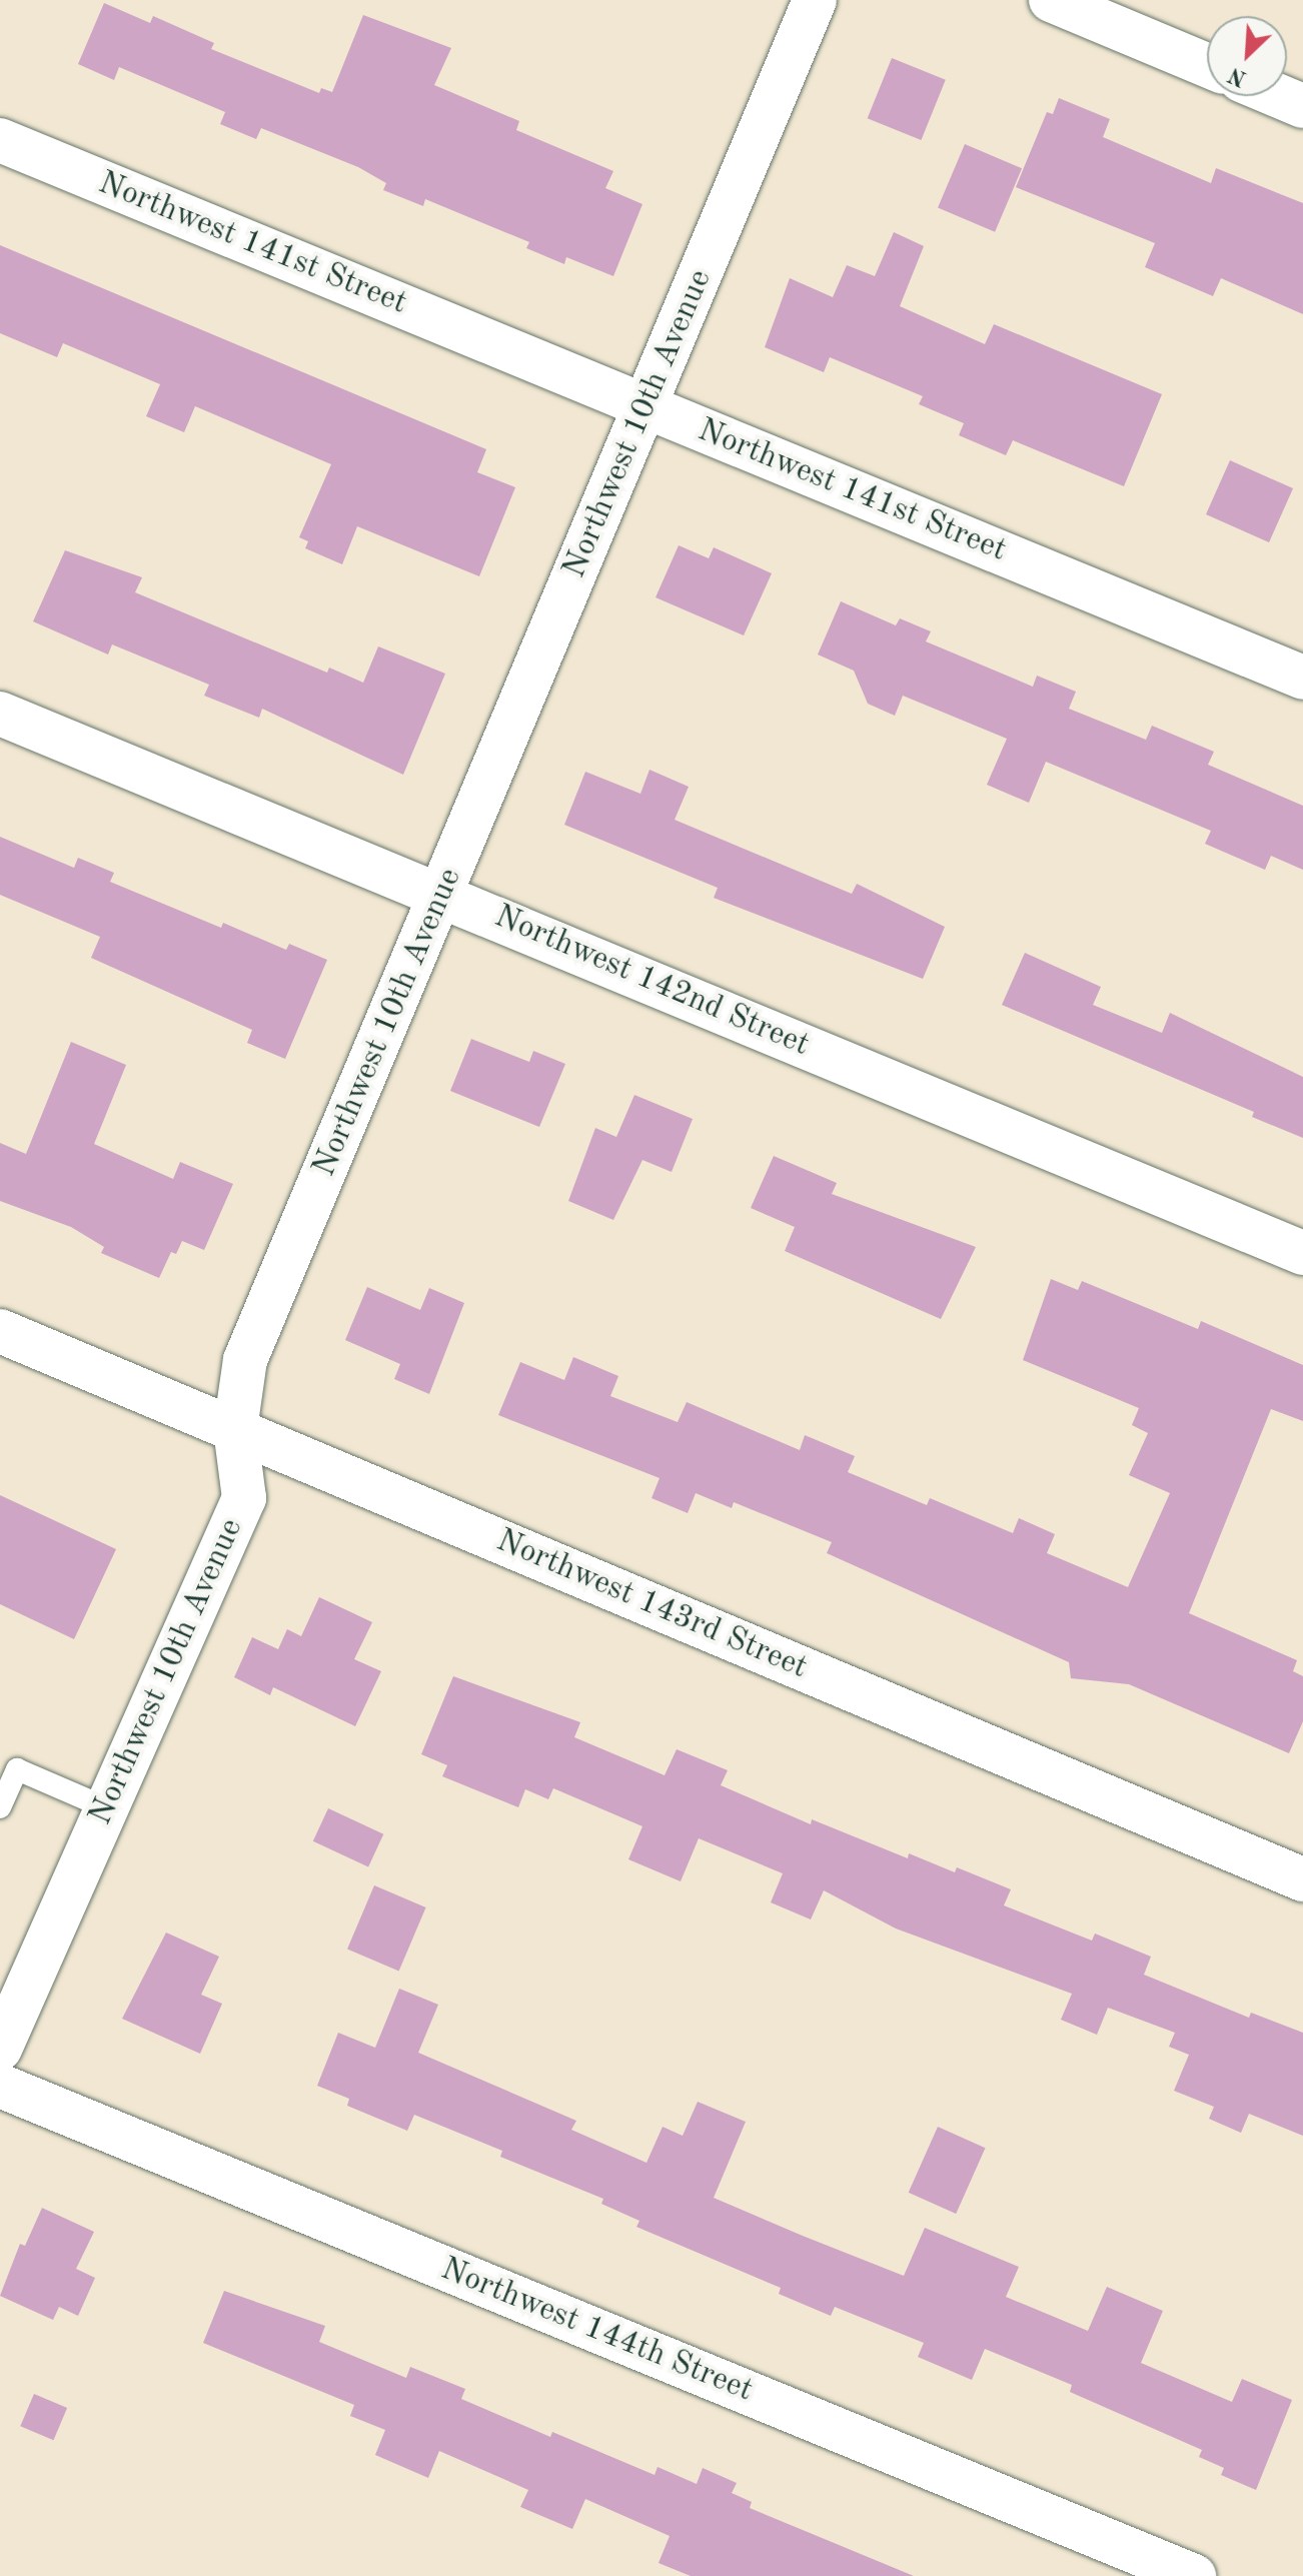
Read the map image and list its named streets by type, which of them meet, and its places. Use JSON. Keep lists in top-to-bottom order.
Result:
{
  "streets": {
    "street": [
      "Northwest 141st Street",
      "Northwest 10th Avenue",
      "Northwest 142nd Street",
      "Northwest 143rd Street",
      "Northwest 144th Street"
    ]
  },
  "crossings": [
    ["Northwest 141st Street", "Northwest 10th Avenue"],
    ["Northwest 10th Avenue", "Northwest 142nd Street"],
    ["Northwest 10th Avenue", "Northwest 143rd Street"]
  ],
  "north": "bottom left"
}
